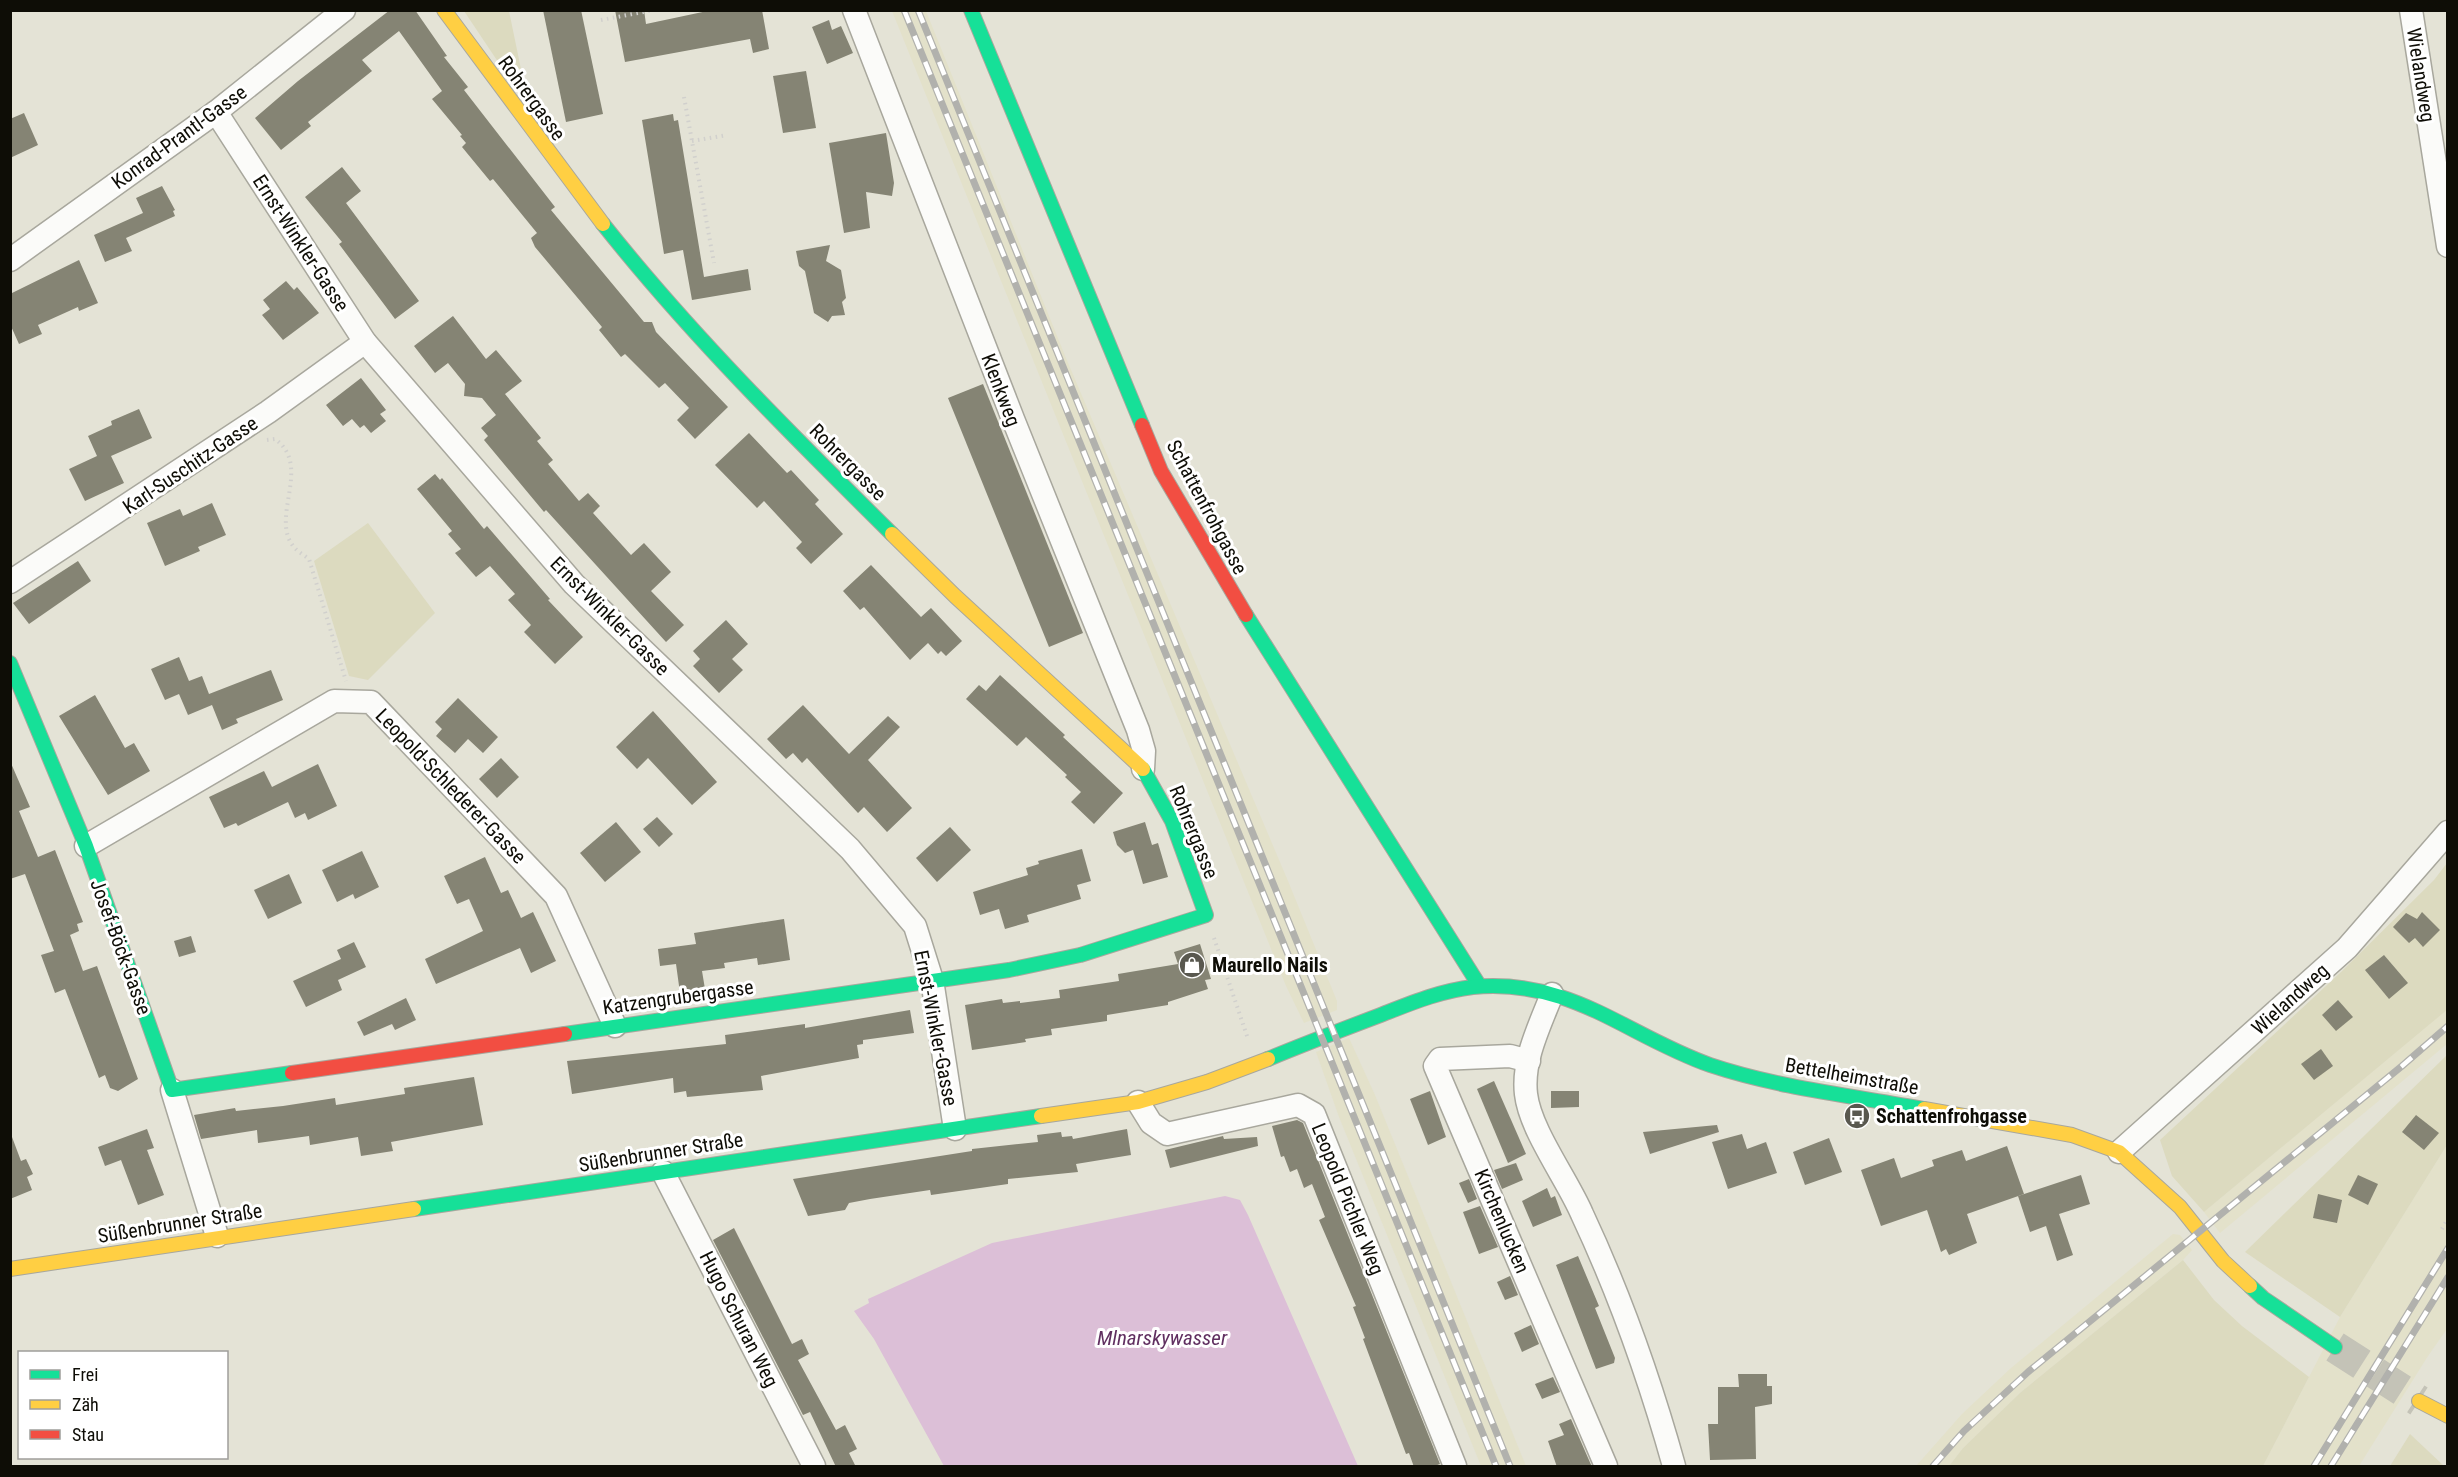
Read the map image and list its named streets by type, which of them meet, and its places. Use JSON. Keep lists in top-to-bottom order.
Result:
{
  "streets": {
    "street": [
      "Wielandweg",
      "Rohrergasse",
      "Konrad-Prantl-Gasse",
      "Ernst-Winkler-Gasse",
      "Klenkweg",
      "Karl-Suschitz-Gasse",
      "Schattenfrohgasse",
      "Leopold-Schlederer-Gasse",
      "Josef-Böck-Gasse",
      "Katzengrubergasse",
      "Bettelheimstraße",
      "Süßenbrunner Straße",
      "Leopold Pichler Weg",
      "Kirchenlucken",
      "Hugo Schuran Weg"
    ]
  },
  "crossings": [
    ["Wielandweg", "Bettelheimstraße"],
    ["Rohrergasse", "Klenkweg"],
    ["Rohrergasse", "Katzengrubergasse"],
    ["Konrad-Prantl-Gasse", "Ernst-Winkler-Gasse"],
    ["Ernst-Winkler-Gasse", "Karl-Suschitz-Gasse"],
    ["Ernst-Winkler-Gasse", "Katzengrubergasse"],
    ["Ernst-Winkler-Gasse", "Süßenbrunner Straße"],
    ["Schattenfrohgasse", "Bettelheimstraße"],
    ["Leopold-Schlederer-Gasse", "Josef-Böck-Gasse"],
    ["Leopold-Schlederer-Gasse", "Katzengrubergasse"],
    ["Josef-Böck-Gasse", "Katzengrubergasse"],
    ["Josef-Böck-Gasse", "Süßenbrunner Straße"],
    ["Bettelheimstraße", "Süßenbrunner Straße"],
    ["Süßenbrunner Straße", "Leopold Pichler Weg"],
    ["Süßenbrunner Straße", "Hugo Schuran Weg"]
  ],
  "water": ["Mlnarskywasser"],
  "places": {
    "shop": ["Maurello Nails"],
    "bus stop": ["Schattenfrohgasse"]
  },
  "legend": ["Frei", "Zäh", "Stau"]
}
